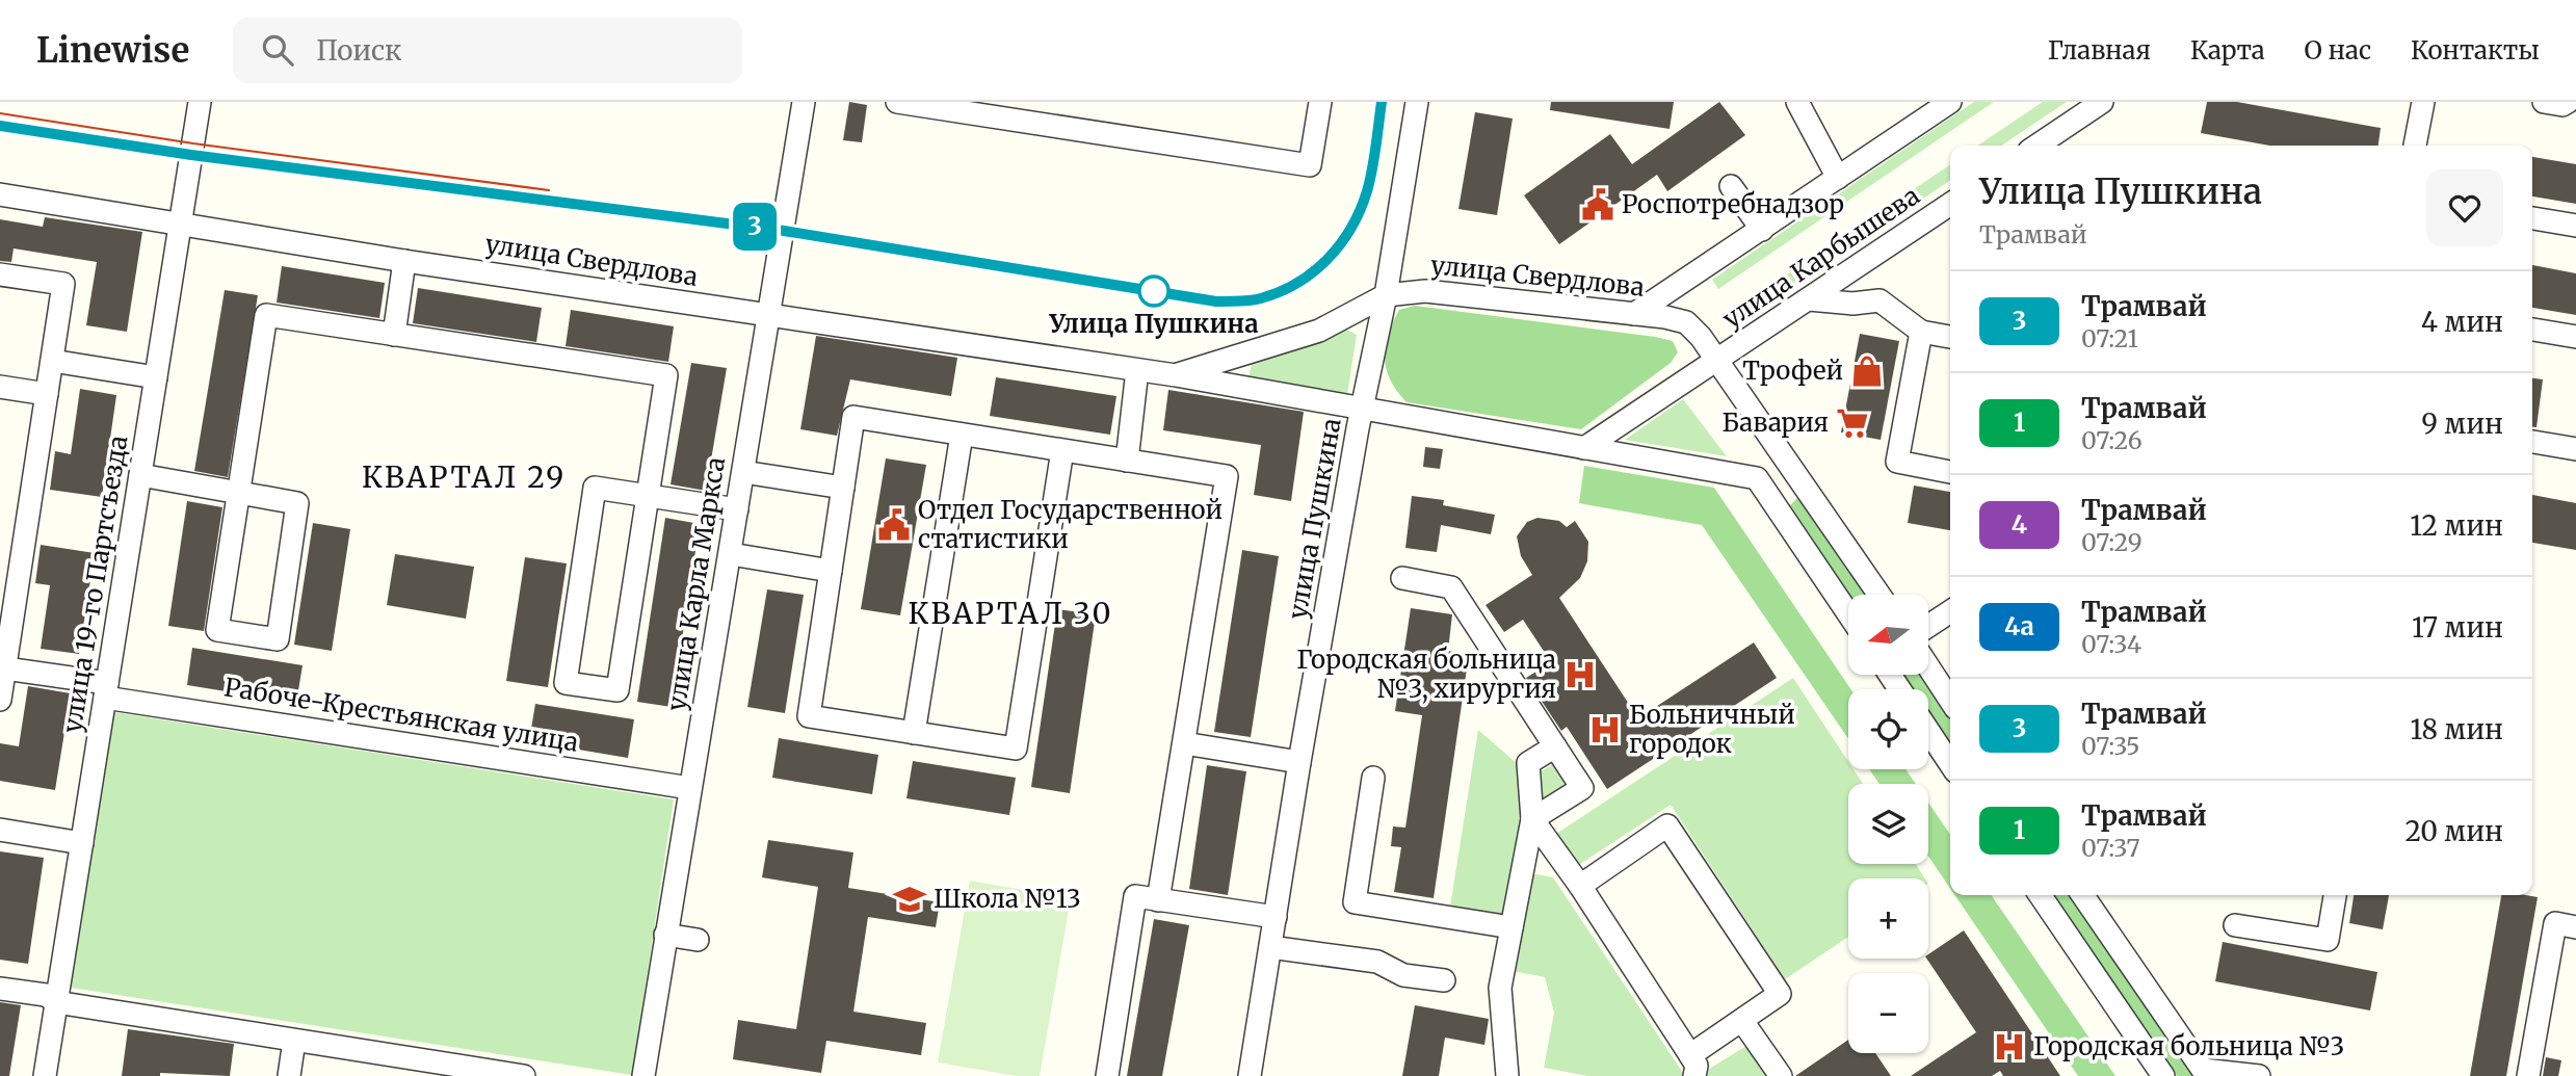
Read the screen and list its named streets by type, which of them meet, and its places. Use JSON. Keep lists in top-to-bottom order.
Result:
{
  "streets": {
    "street": [
      "улица Карбышева",
      "улица Свердлова",
      "улица Пушкина",
      "улица 19-го Партсъезда",
      "улица Карла Маркса",
      "Рабоче-Крестьянская улица"
    ]
  },
  "crossings": [
    ["улица Карбышева", "улица Свердлова"],
    ["улица Свердлова", "улица Пушкина"],
    ["улица Свердлова", "улица 19-го Партсъезда"],
    ["улица Свердлова", "улица Карла Маркса"],
    ["улица 19-го Партсъезда", "Рабоче-Крестьянская улица"],
    ["улица Карла Маркса", "Рабоче-Крестьянская улица"]
  ],
  "districts": ["КВАРТАЛ 29", "КВАРТАЛ 30"],
  "places": {
    "public building": ["Роспотребнадзор", "Отдел Государственной статистики"],
    "other": ["Улица Пушкина"],
    "shop": ["Трофей"],
    "supermarket": ["Бавария"],
    "hospital": ["Городская больница №3, хирургия", "Больничный городок", "Городская больница №3"],
    "school or university": ["Школа №13"]
  },
  "lines": ["tram line 3"],
  "north": "left",
  "page": {
    "header": "Linewise",
    "search": "Поиск",
    "nav": [
      "Главная",
      "Карта",
      "О нас",
      "Контакты"
    ],
    "on_map": "3",
    "heading": ["Улица Пушкина", "Трамвай"],
    "list": [
      {
        "mark": "3",
        "name": "Трамвай",
        "note": "07:21",
        "value": "4 мин"
      },
      {
        "mark": "1",
        "name": "Трамвай",
        "note": "07:26",
        "value": "9 мин"
      },
      {
        "mark": "4",
        "name": "Трамвай",
        "note": "07:29",
        "value": "12 мин"
      },
      {
        "mark": "4а",
        "name": "Трамвай",
        "note": "07:34",
        "value": "17 мин"
      },
      {
        "mark": "3",
        "name": "Трамвай",
        "note": "07:35",
        "value": "18 мин"
      },
      {
        "mark": "1",
        "name": "Трамвай",
        "note": "07:37",
        "value": "20 мин"
      }
    ],
    "map_buttons": ["+", "−"]
  }
}
